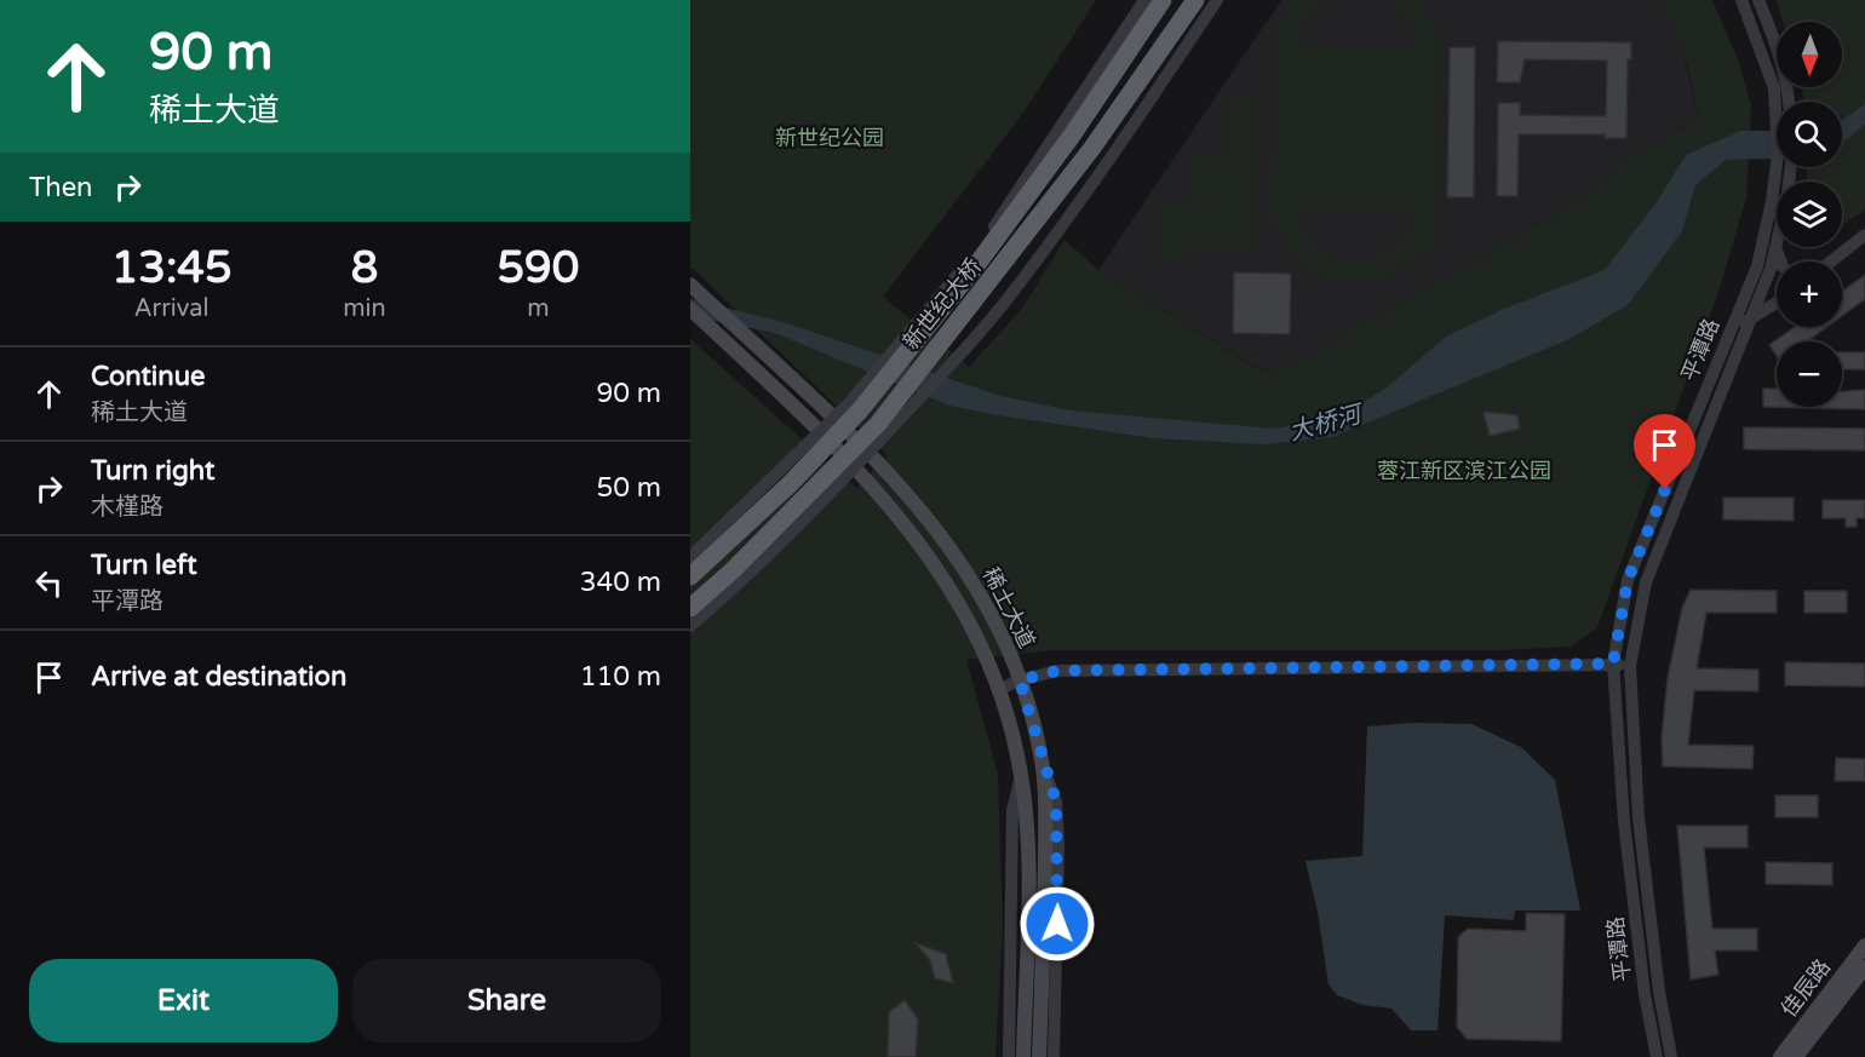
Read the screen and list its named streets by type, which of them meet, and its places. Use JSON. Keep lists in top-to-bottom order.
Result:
{
  "streets": {
    "highway": ["新世纪大桥"],
    "main road": ["稀土大道", "佳辰路"],
    "street": ["平潭路"]
  },
  "water": ["大桥河"],
  "parks": ["新世纪公园", "蓉江新区滨江公园"],
  "north": "bottom",
  "page": {
    "turn": ["90 m", "稀土大道"],
    "map_buttons": ["+", "−"],
    "then": "Then",
    "eta": [
      "13:45",
      "Arrival",
      "8",
      "min",
      "590",
      "m"
    ],
    "list": [
      {
        "name": "Continue",
        "note": "稀土大道",
        "value": "90 m"
      },
      {
        "name": "Turn right",
        "note": "木槿路",
        "value": "50 m"
      },
      {
        "name": "Turn left",
        "note": "平潭路",
        "value": "340 m"
      },
      {
        "name": "Arrive at destination",
        "value": "110 m"
      }
    ],
    "buttons": ["Exit", "Share"]
  }
}
